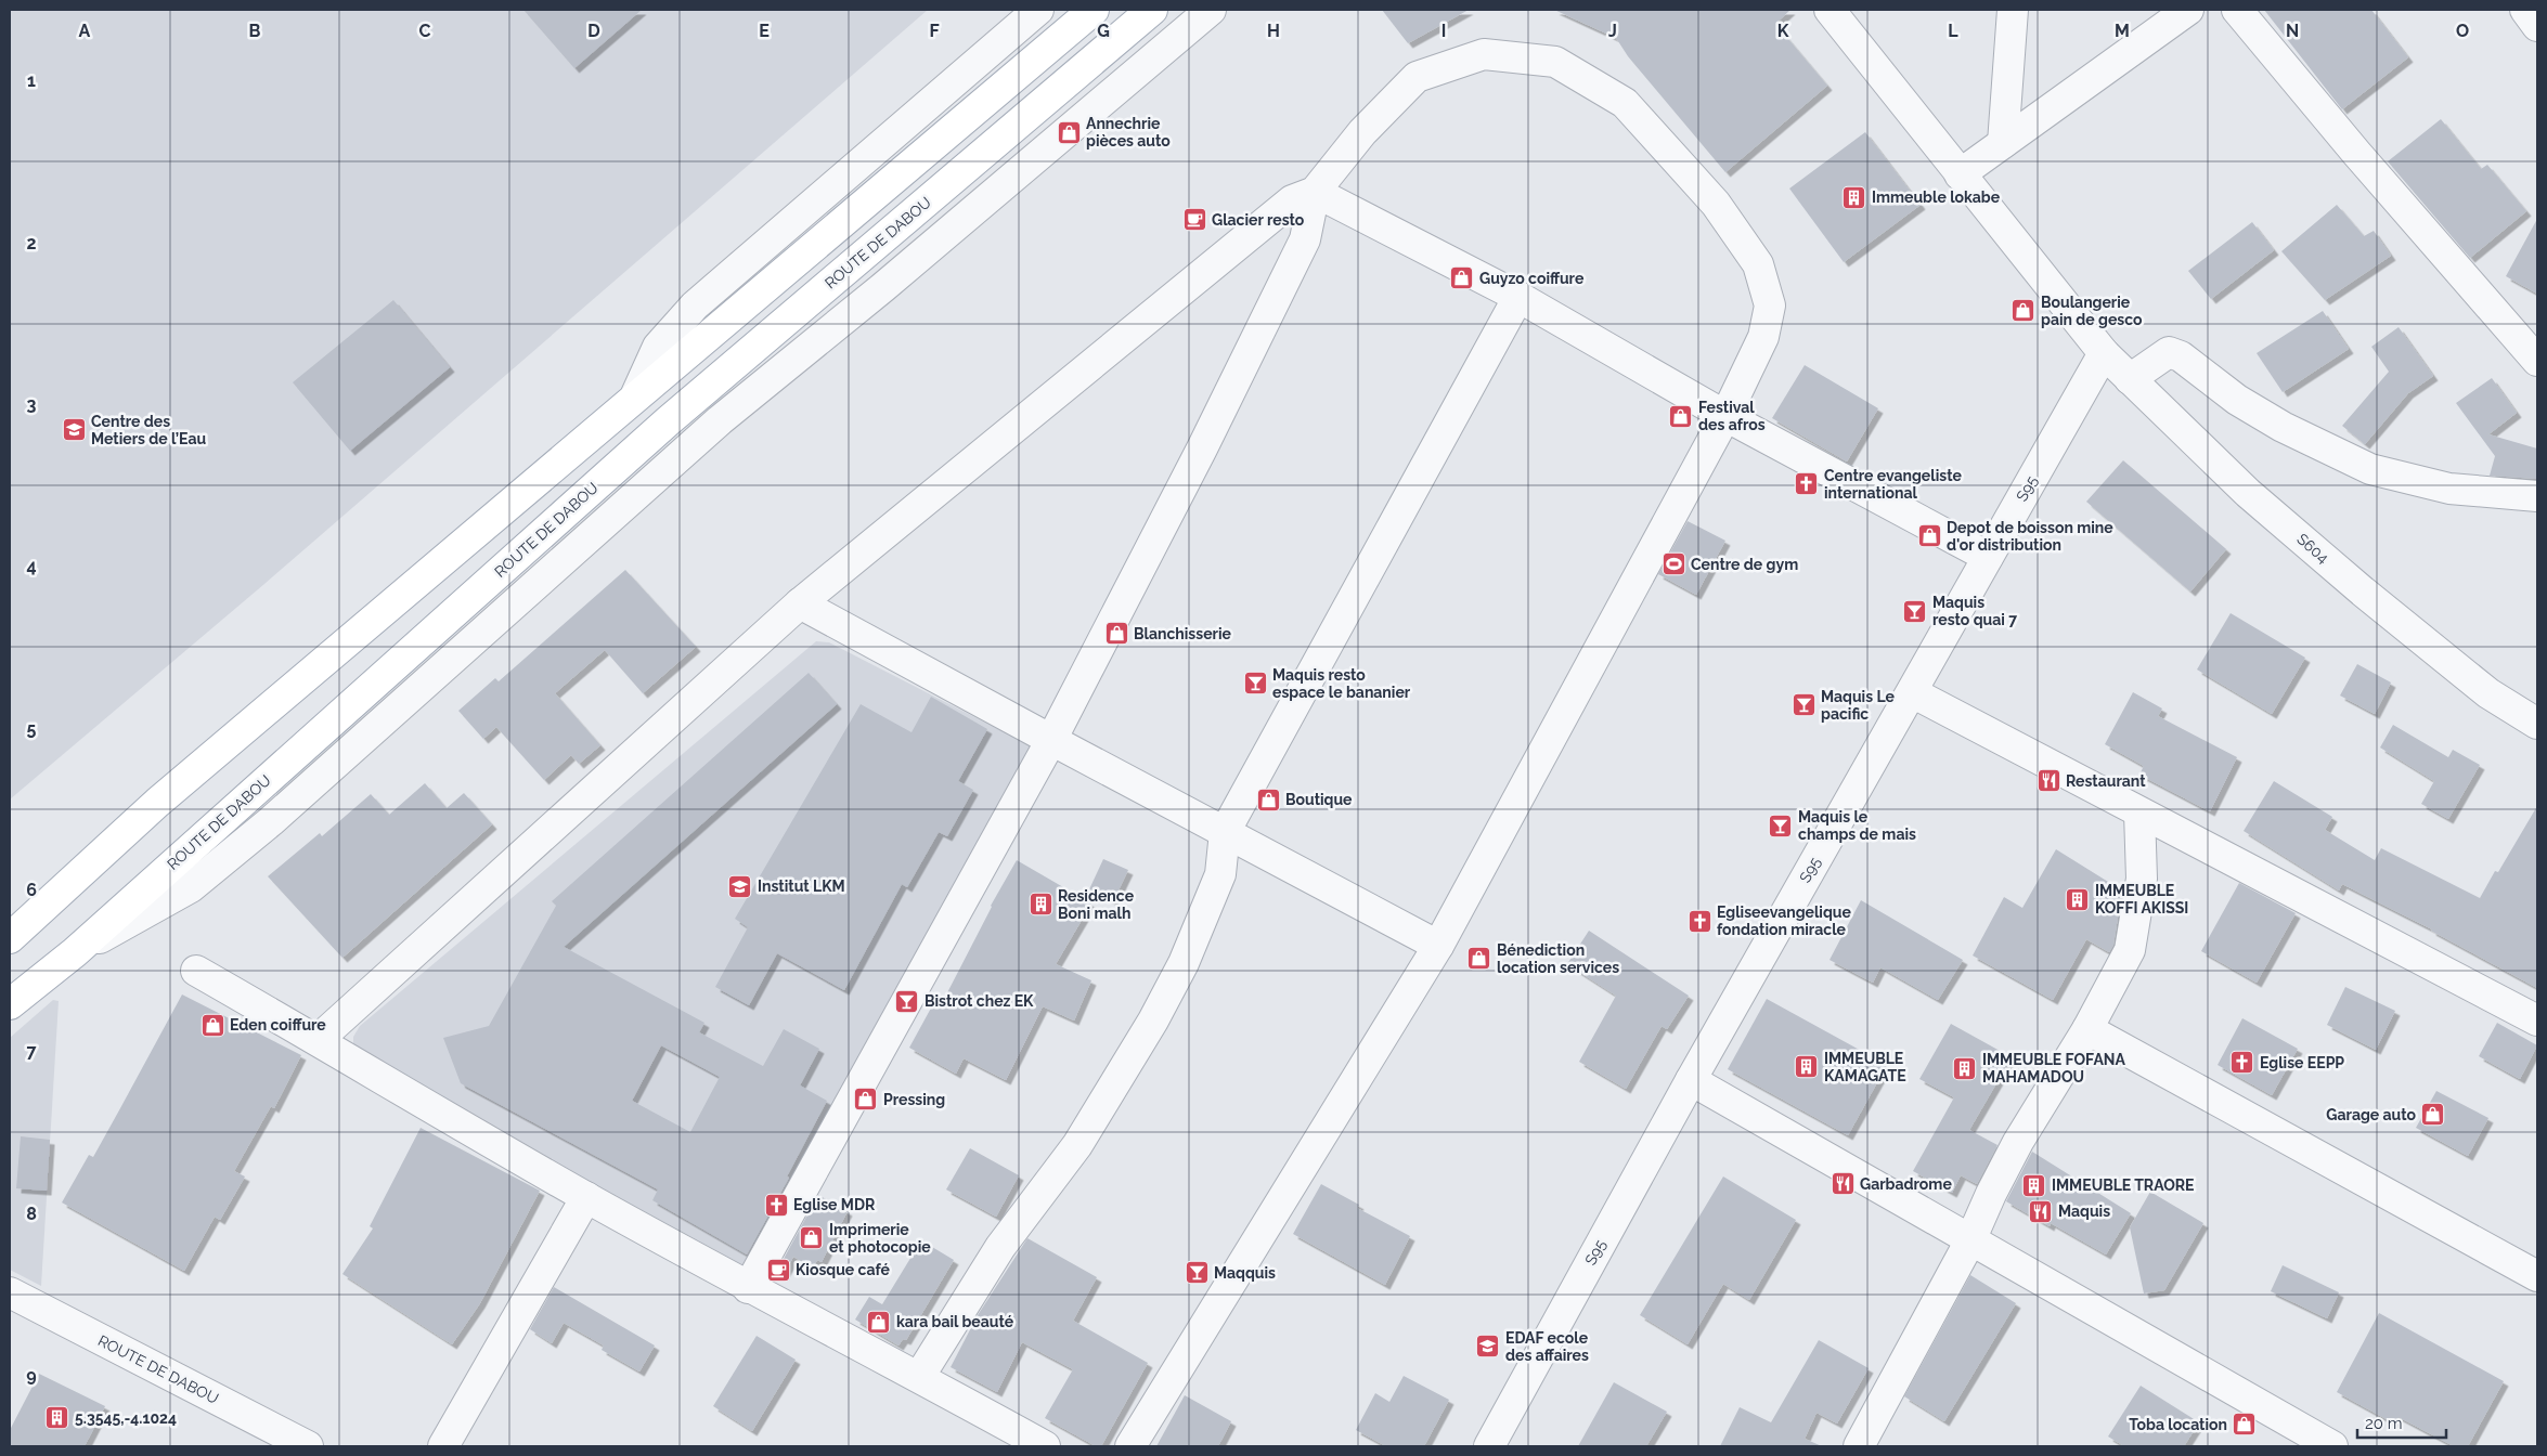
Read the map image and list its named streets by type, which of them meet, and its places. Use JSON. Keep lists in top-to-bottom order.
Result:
{
  "streets": {
    "main road": ["ROUTE DE DABOU"],
    "street": ["S95", "S604"]
  },
  "crossings": [
    ["S95", "S604"]
  ],
  "places": {
    "shop": [
      "Annechrie pièces auto",
      "Guyzo coiffure",
      "Boulangerie pain de gesco",
      "Festival des afros",
      "Depot de boisson mine d'or distribution",
      "Blanchisserie",
      "Boutique",
      "Bénediction location services",
      "Eden coiffure",
      "Pressing",
      "Garage auto",
      "Imprimerie et photocopie",
      "kara bail beauté",
      "Toba location"
    ],
    "building": [
      "Immeuble lokabe",
      "IMMEUBLE KOFFI AKISSI",
      "Residence Boni malh",
      "IMMEUBLE KAMAGATE",
      "IMMEUBLE FOFANA MAHAMADOU",
      "IMMEUBLE TRAORE",
      "5.3545,-4.1024"
    ],
    "cafe": ["Glacier resto", "Kiosque café"],
    "school or university": ["Centre des Metiers de l’Eau", "Institut LKM", "EDAF ecole des affaires"],
    "church": [
      "Centre evangeliste international",
      "Egliseevangelique fondation miracle",
      "Eglise EEPP",
      "Eglise MDR"
    ],
    "sports": ["Centre de gym"],
    "bar": [
      "Maquis resto quai 7",
      "Maquis resto espace le bananier",
      "Maquis Le pacific",
      "Maquis le champs de mais",
      "Bistrot chez EK",
      "Maqquis"
    ],
    "restaurant": ["Restaurant", "Garbadrome", "Maquis"]
  },
  "scale_bar": "20 m",
  "grid": {
    "columns": [
      "A",
      "B",
      "C",
      "D",
      "E",
      "F",
      "G",
      "H",
      "I",
      "J",
      "K",
      "L",
      "M",
      "N",
      "O"
    ],
    "rows": [
      "1",
      "2",
      "3",
      "4",
      "5",
      "6",
      "7",
      "8",
      "9"
    ]
  }
}
